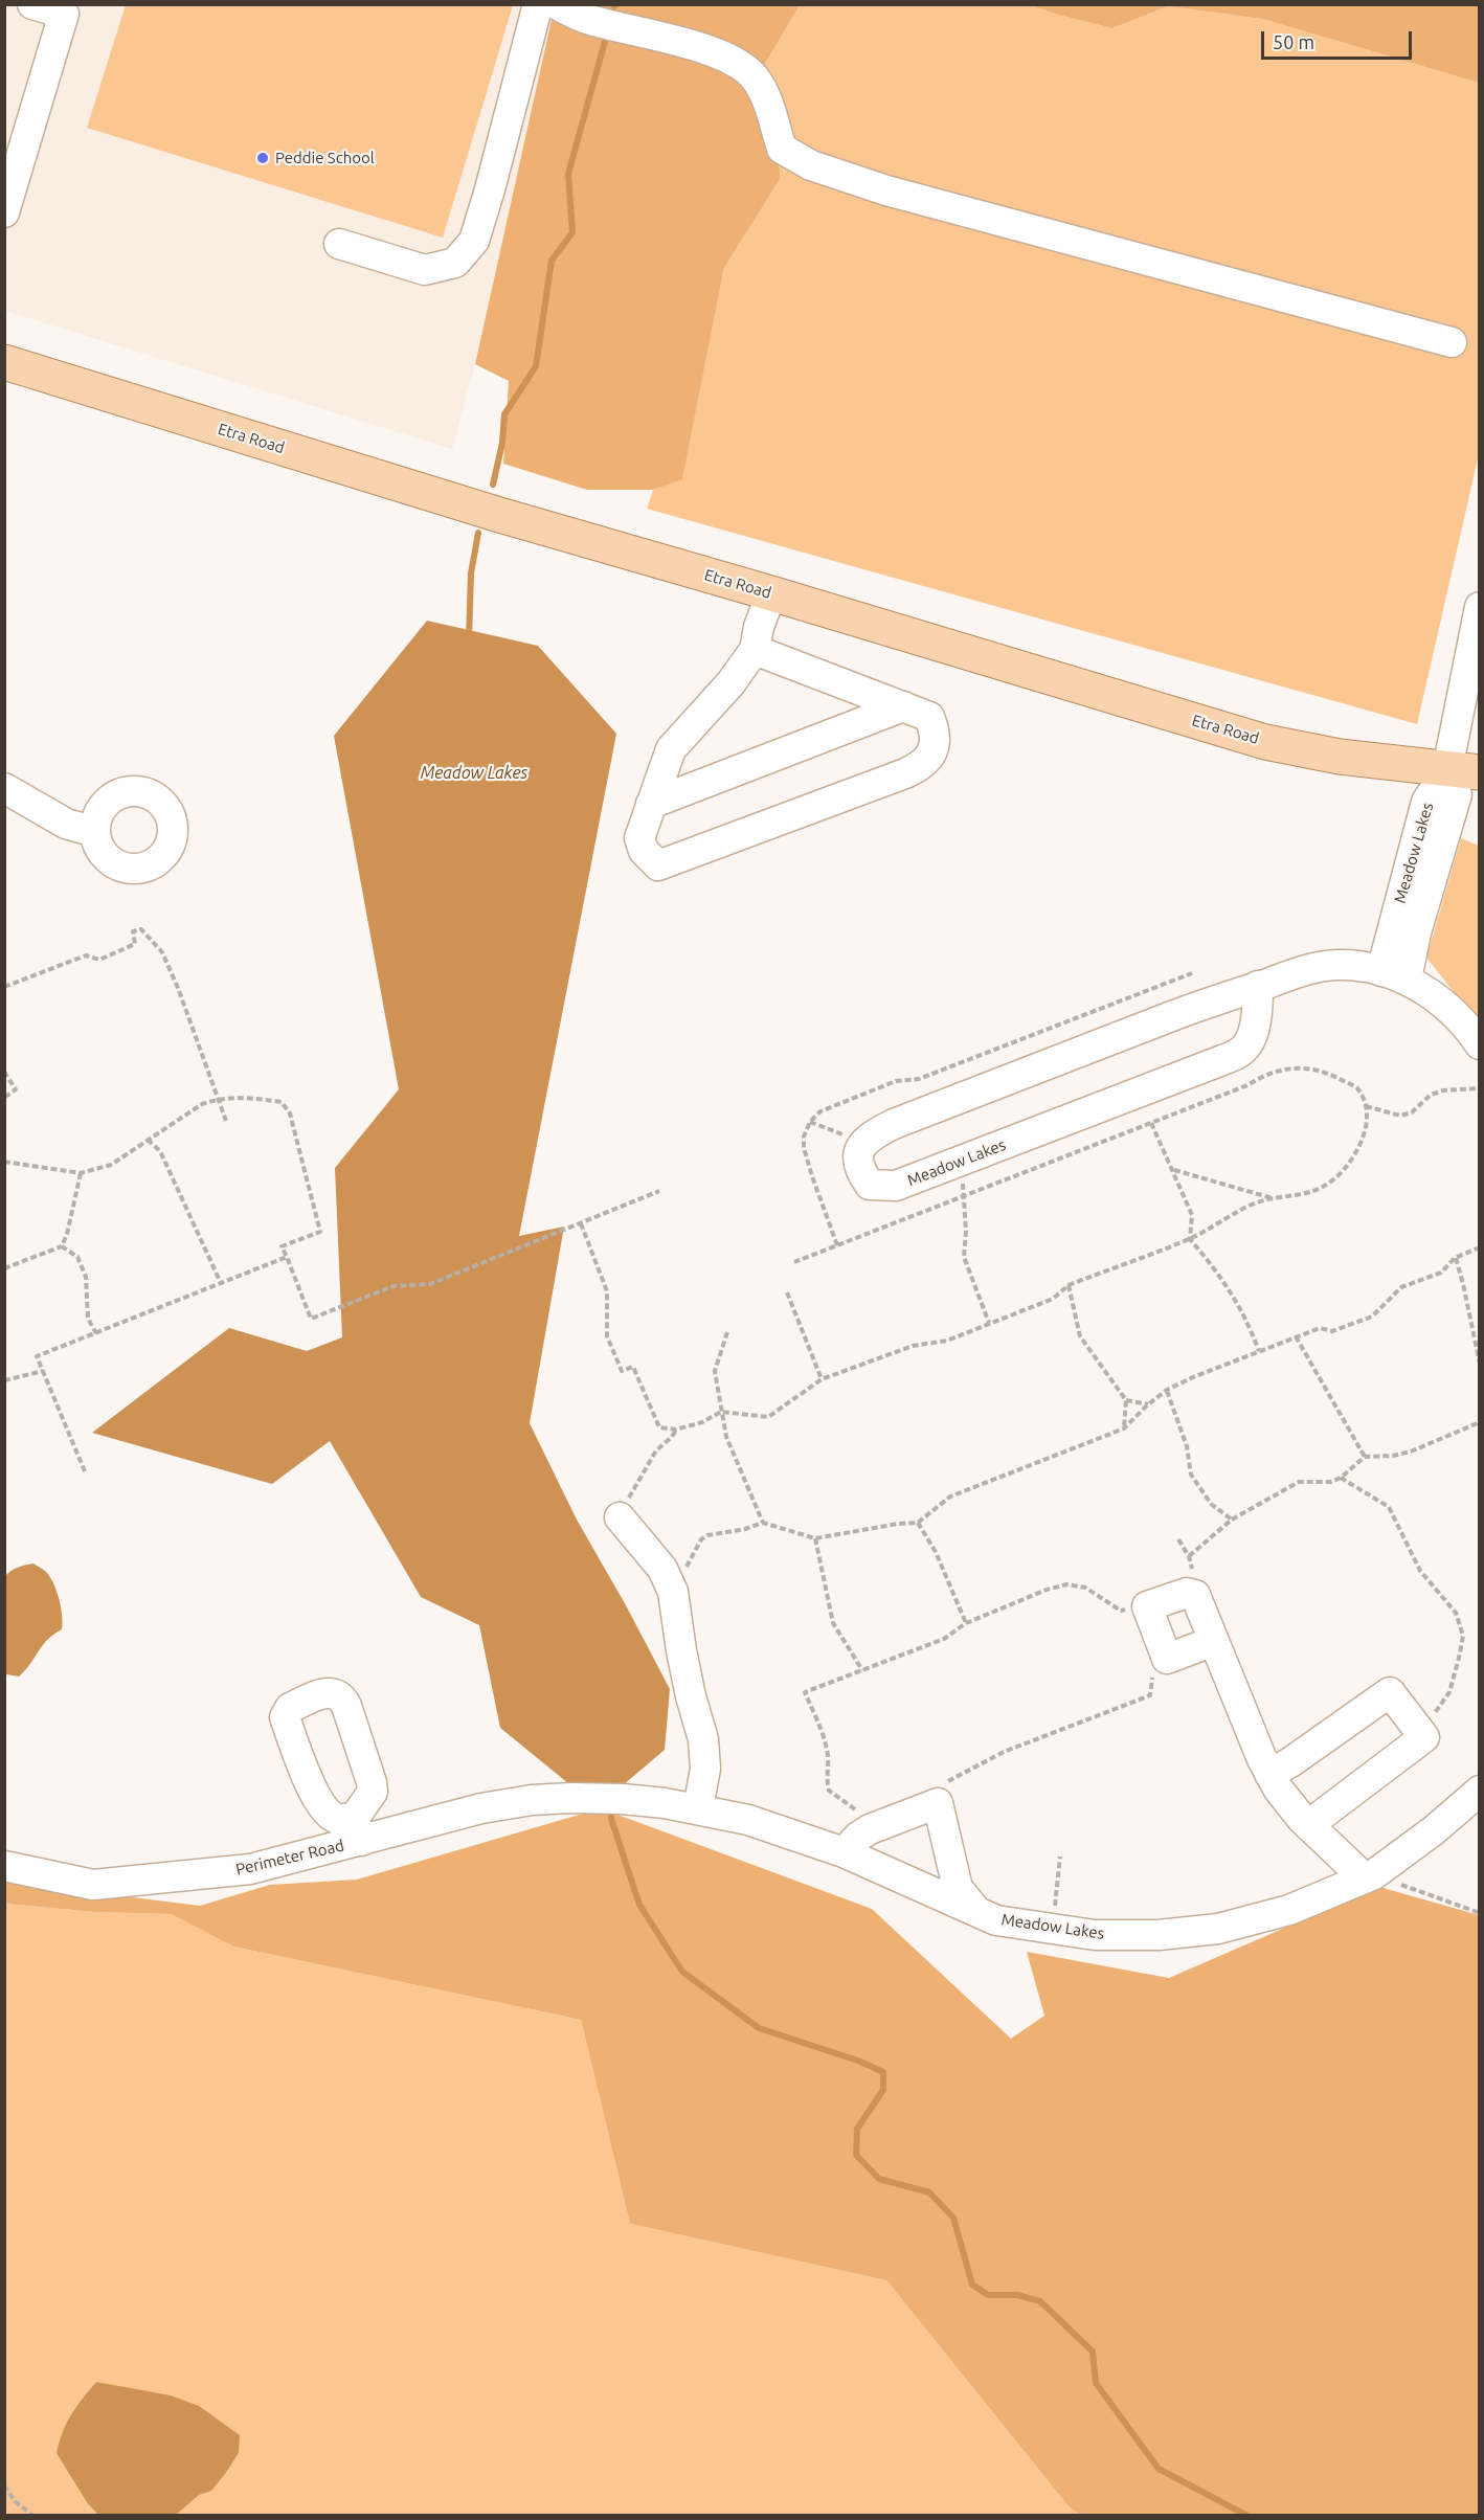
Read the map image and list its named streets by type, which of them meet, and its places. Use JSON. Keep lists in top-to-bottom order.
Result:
{
  "streets": {
    "main road": ["Etra Road"],
    "street": ["Meadow Lakes", "Perimeter Road"]
  },
  "crossings": [
    ["Etra Road", "Meadow Lakes"],
    ["Meadow Lakes", "Perimeter Road"]
  ],
  "water": ["Meadow Lakes"],
  "places": ["Peddie School"],
  "scale_bar": "50 m"
}
